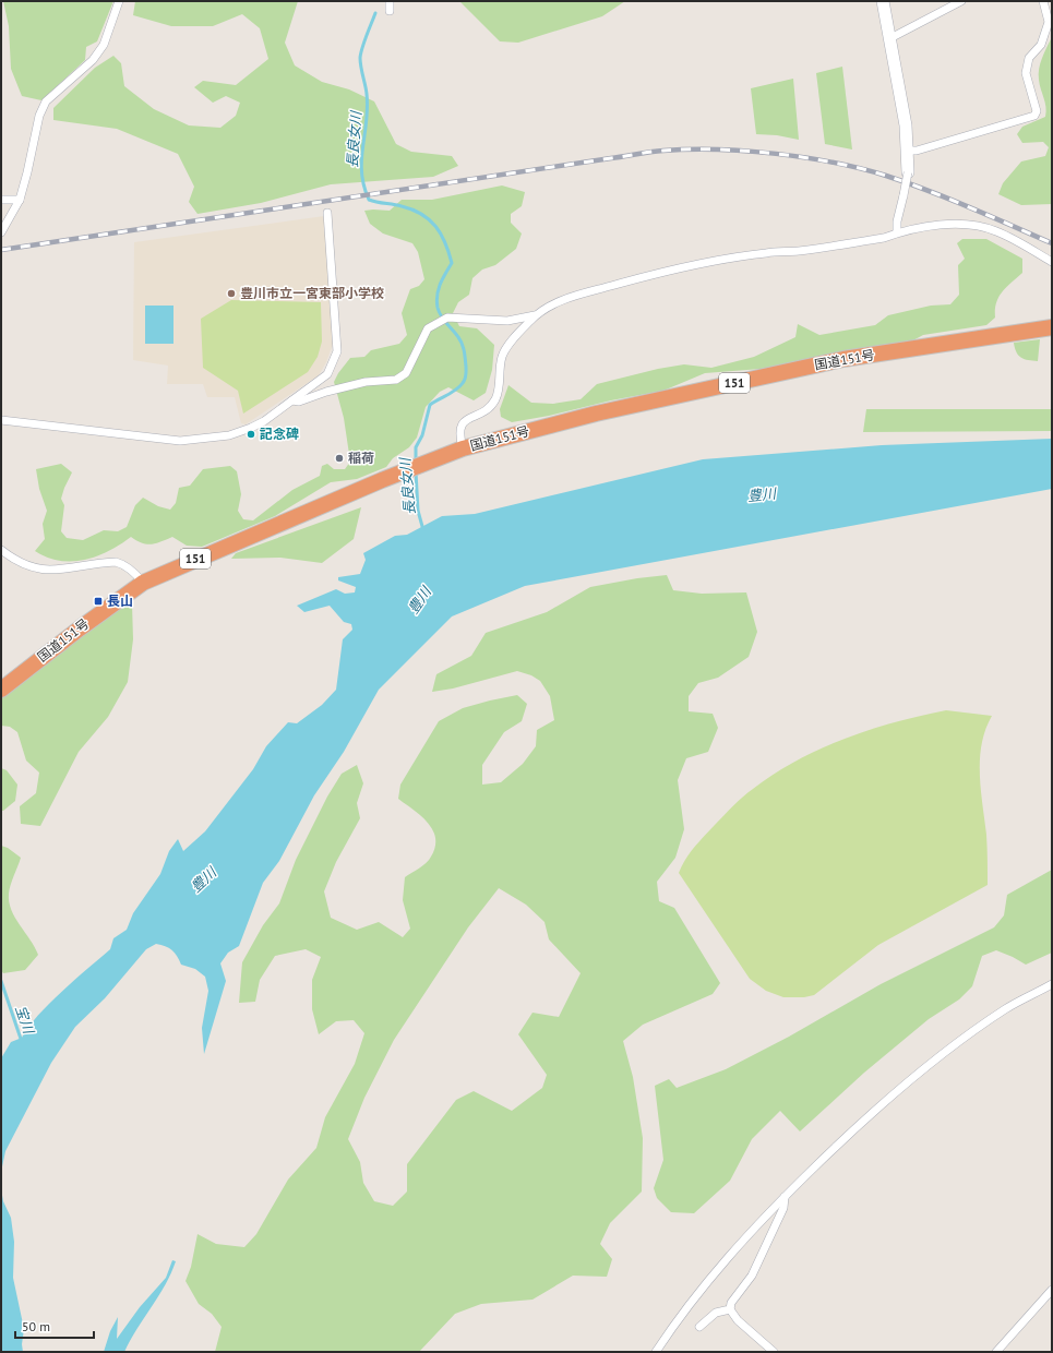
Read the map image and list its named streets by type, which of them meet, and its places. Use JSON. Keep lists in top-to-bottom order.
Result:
{
  "streets": {
    "highway": ["国道151号", "151"]
  },
  "water": ["長良女川", "豊川", "宝川"],
  "places": {
    "other": ["豊川市立一宮東部小学校", "記念碑", "稲荷"],
    "transit": ["長山"]
  },
  "scale_bar": "50 m"
}
